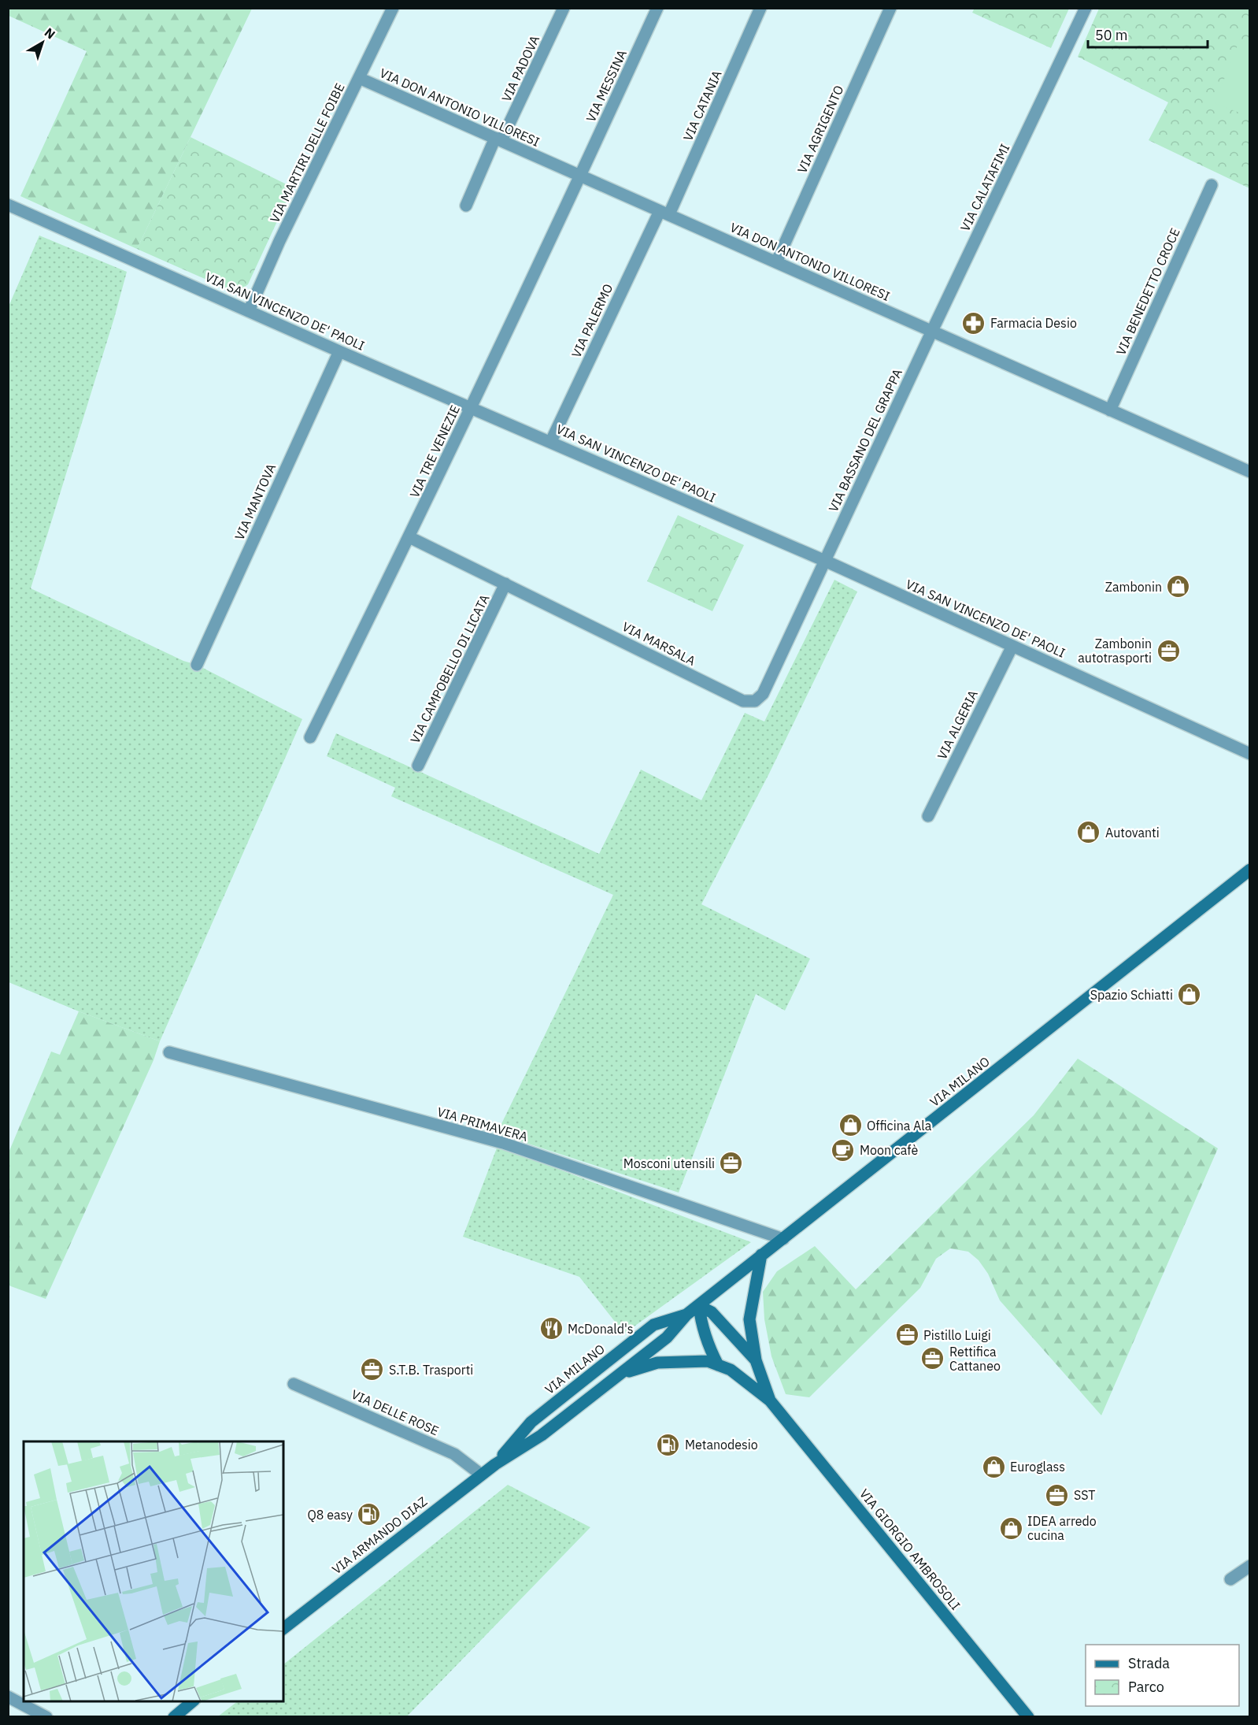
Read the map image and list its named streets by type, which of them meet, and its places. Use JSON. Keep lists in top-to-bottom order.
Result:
{
  "streets": {
    "main road": ["VIA MILANO", "VIA ARMANDO DIAZ", "VIA GIORGIO AMBROSOLI"],
    "street": [
      "VIA PADOVA",
      "VIA MESSINA",
      "VIA CATANIA",
      "VIA DON ANTONIO VILLORESI",
      "VIA AGRIGENTO",
      "VIA MARTIRI DELLE FOIBE",
      "VIA CALATAFIMI",
      "VIA BENEDETTO CROCE",
      "VIA SAN VINCENZO DE' PAOLI",
      "VIA PALERMO",
      "VIA BASSANO DEL GRAPPA",
      "VIA TRE VENEZIE",
      "VIA MANTOVA",
      "VIA MARSALA",
      "VIA CAMPOBELLO DI LICATA",
      "VIA ALGERIA",
      "VIA PRIMAVERA",
      "VIA DELLE ROSE"
    ]
  },
  "crossings": [
    ["VIA PADOVA", "VIA DON ANTONIO VILLORESI"],
    ["VIA MESSINA", "VIA DON ANTONIO VILLORESI"],
    ["VIA MESSINA", "VIA TRE VENEZIE"],
    ["VIA CATANIA", "VIA DON ANTONIO VILLORESI"],
    ["VIA CATANIA", "VIA PALERMO"],
    ["VIA DON ANTONIO VILLORESI", "VIA AGRIGENTO"],
    ["VIA DON ANTONIO VILLORESI", "VIA MARTIRI DELLE FOIBE"],
    ["VIA DON ANTONIO VILLORESI", "VIA CALATAFIMI"],
    ["VIA DON ANTONIO VILLORESI", "VIA BENEDETTO CROCE"],
    ["VIA DON ANTONIO VILLORESI", "VIA PALERMO"],
    ["VIA DON ANTONIO VILLORESI", "VIA BASSANO DEL GRAPPA"],
    ["VIA DON ANTONIO VILLORESI", "VIA TRE VENEZIE"],
    ["VIA MARTIRI DELLE FOIBE", "VIA SAN VINCENZO DE' PAOLI"],
    ["VIA CALATAFIMI", "VIA BASSANO DEL GRAPPA"],
    ["VIA SAN VINCENZO DE' PAOLI", "VIA PALERMO"],
    ["VIA SAN VINCENZO DE' PAOLI", "VIA BASSANO DEL GRAPPA"],
    ["VIA SAN VINCENZO DE' PAOLI", "VIA TRE VENEZIE"],
    ["VIA SAN VINCENZO DE' PAOLI", "VIA MANTOVA"],
    ["VIA SAN VINCENZO DE' PAOLI", "VIA MARSALA"],
    ["VIA SAN VINCENZO DE' PAOLI", "VIA ALGERIA"],
    ["VIA BASSANO DEL GRAPPA", "VIA MARSALA"],
    ["VIA TRE VENEZIE", "VIA MARSALA"],
    ["VIA MARSALA", "VIA CAMPOBELLO DI LICATA"],
    ["VIA MILANO", "VIA PRIMAVERA"],
    ["VIA MILANO", "VIA ARMANDO DIAZ"],
    ["VIA MILANO", "VIA GIORGIO AMBROSOLI"],
    ["VIA DELLE ROSE", "VIA ARMANDO DIAZ"]
  ],
  "places": {
    "pharmacy": ["Farmacia Desio"],
    "shop": [
      "Zambonin",
      "Autovanti",
      "Spazio Schiatti",
      "Officina Ala",
      "Euroglass",
      "IDEA arredo cucina"
    ],
    "office": [
      "Zambonin autotrasporti",
      "Mosconi utensili",
      "Pistillo Luigi",
      "Rettifica Cattaneo",
      "S.T.B. Trasporti",
      "SST"
    ],
    "cafe": ["Moon cafè"],
    "restaurant": ["McDonald's"],
    "fuel station": ["Metanodesio", "Q8 easy"]
  },
  "legend": ["Strada", "Parco"],
  "scale_bar": "50 m",
  "north": "top right"
}
